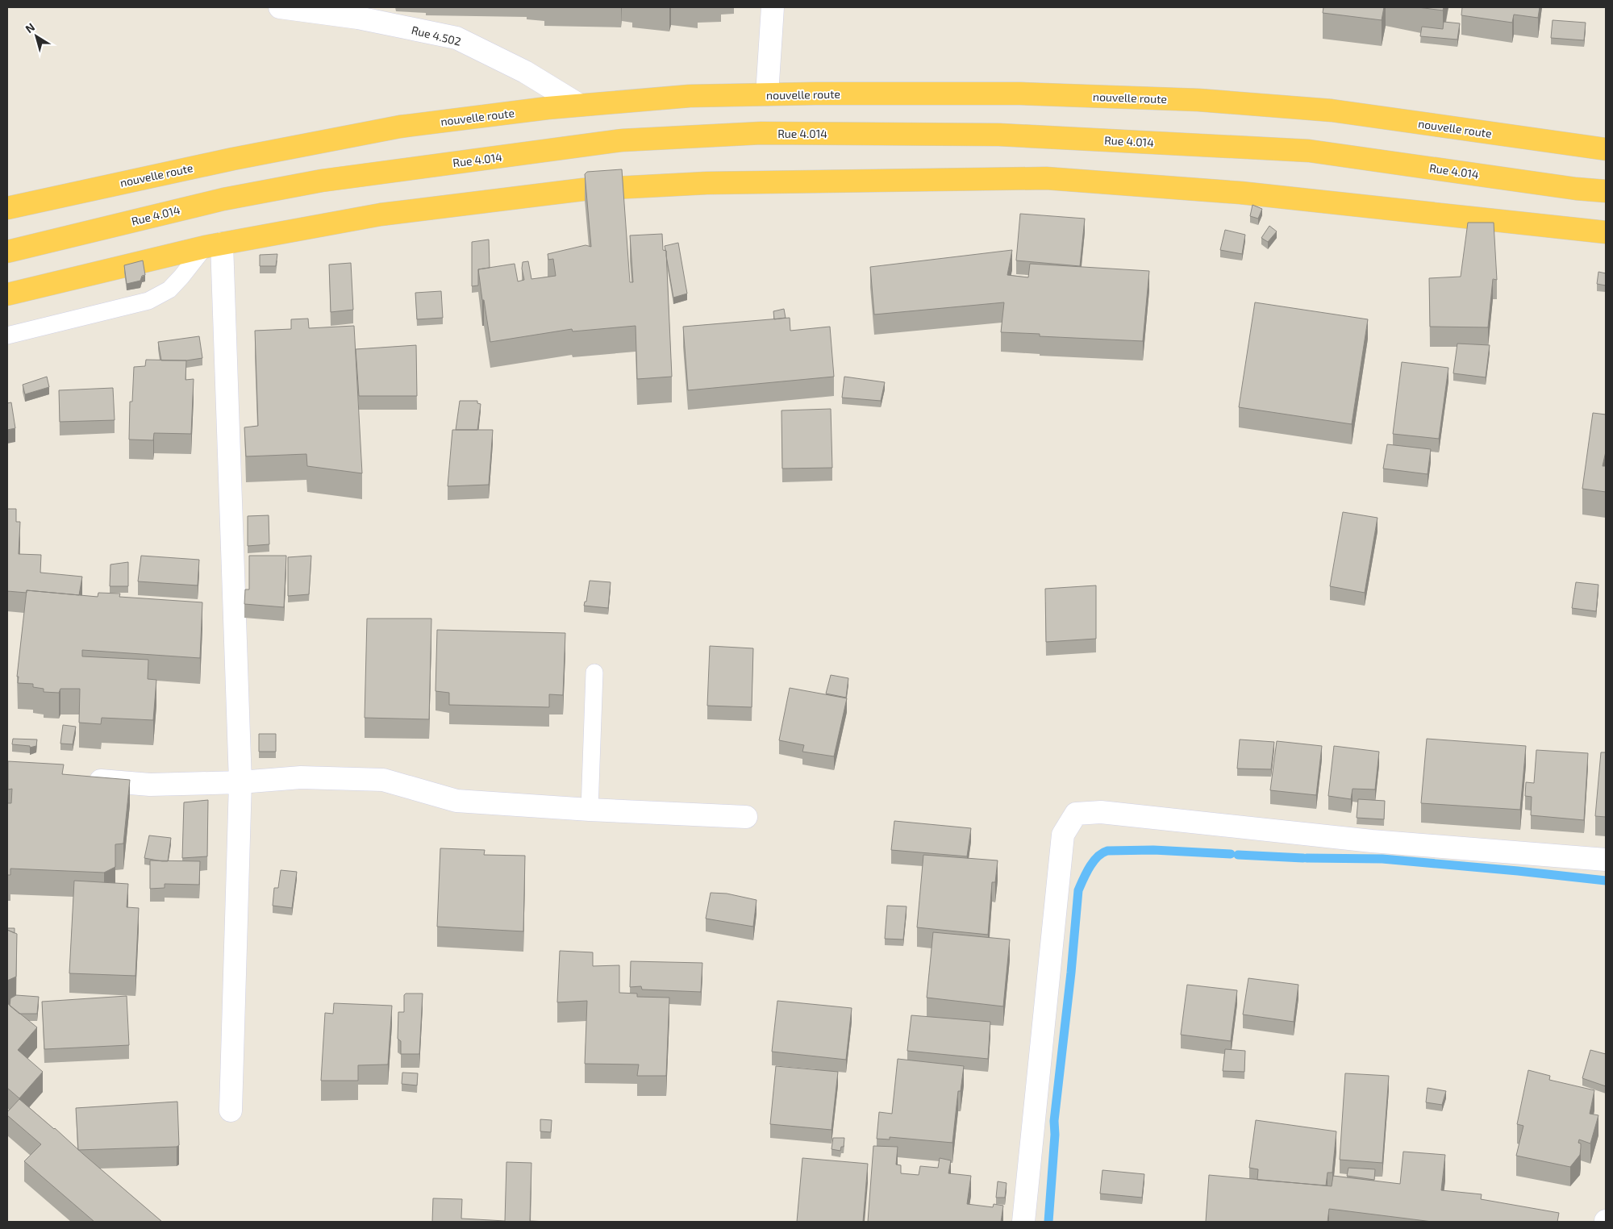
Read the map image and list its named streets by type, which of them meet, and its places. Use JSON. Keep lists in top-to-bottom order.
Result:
{
  "streets": {
    "highway": ["nouvelle route", "Rue 4.014"],
    "street": ["Rue 4.502"]
  },
  "crossings": [
    ["Rue 4.502", "nouvelle route"]
  ],
  "north": "top left"
}
